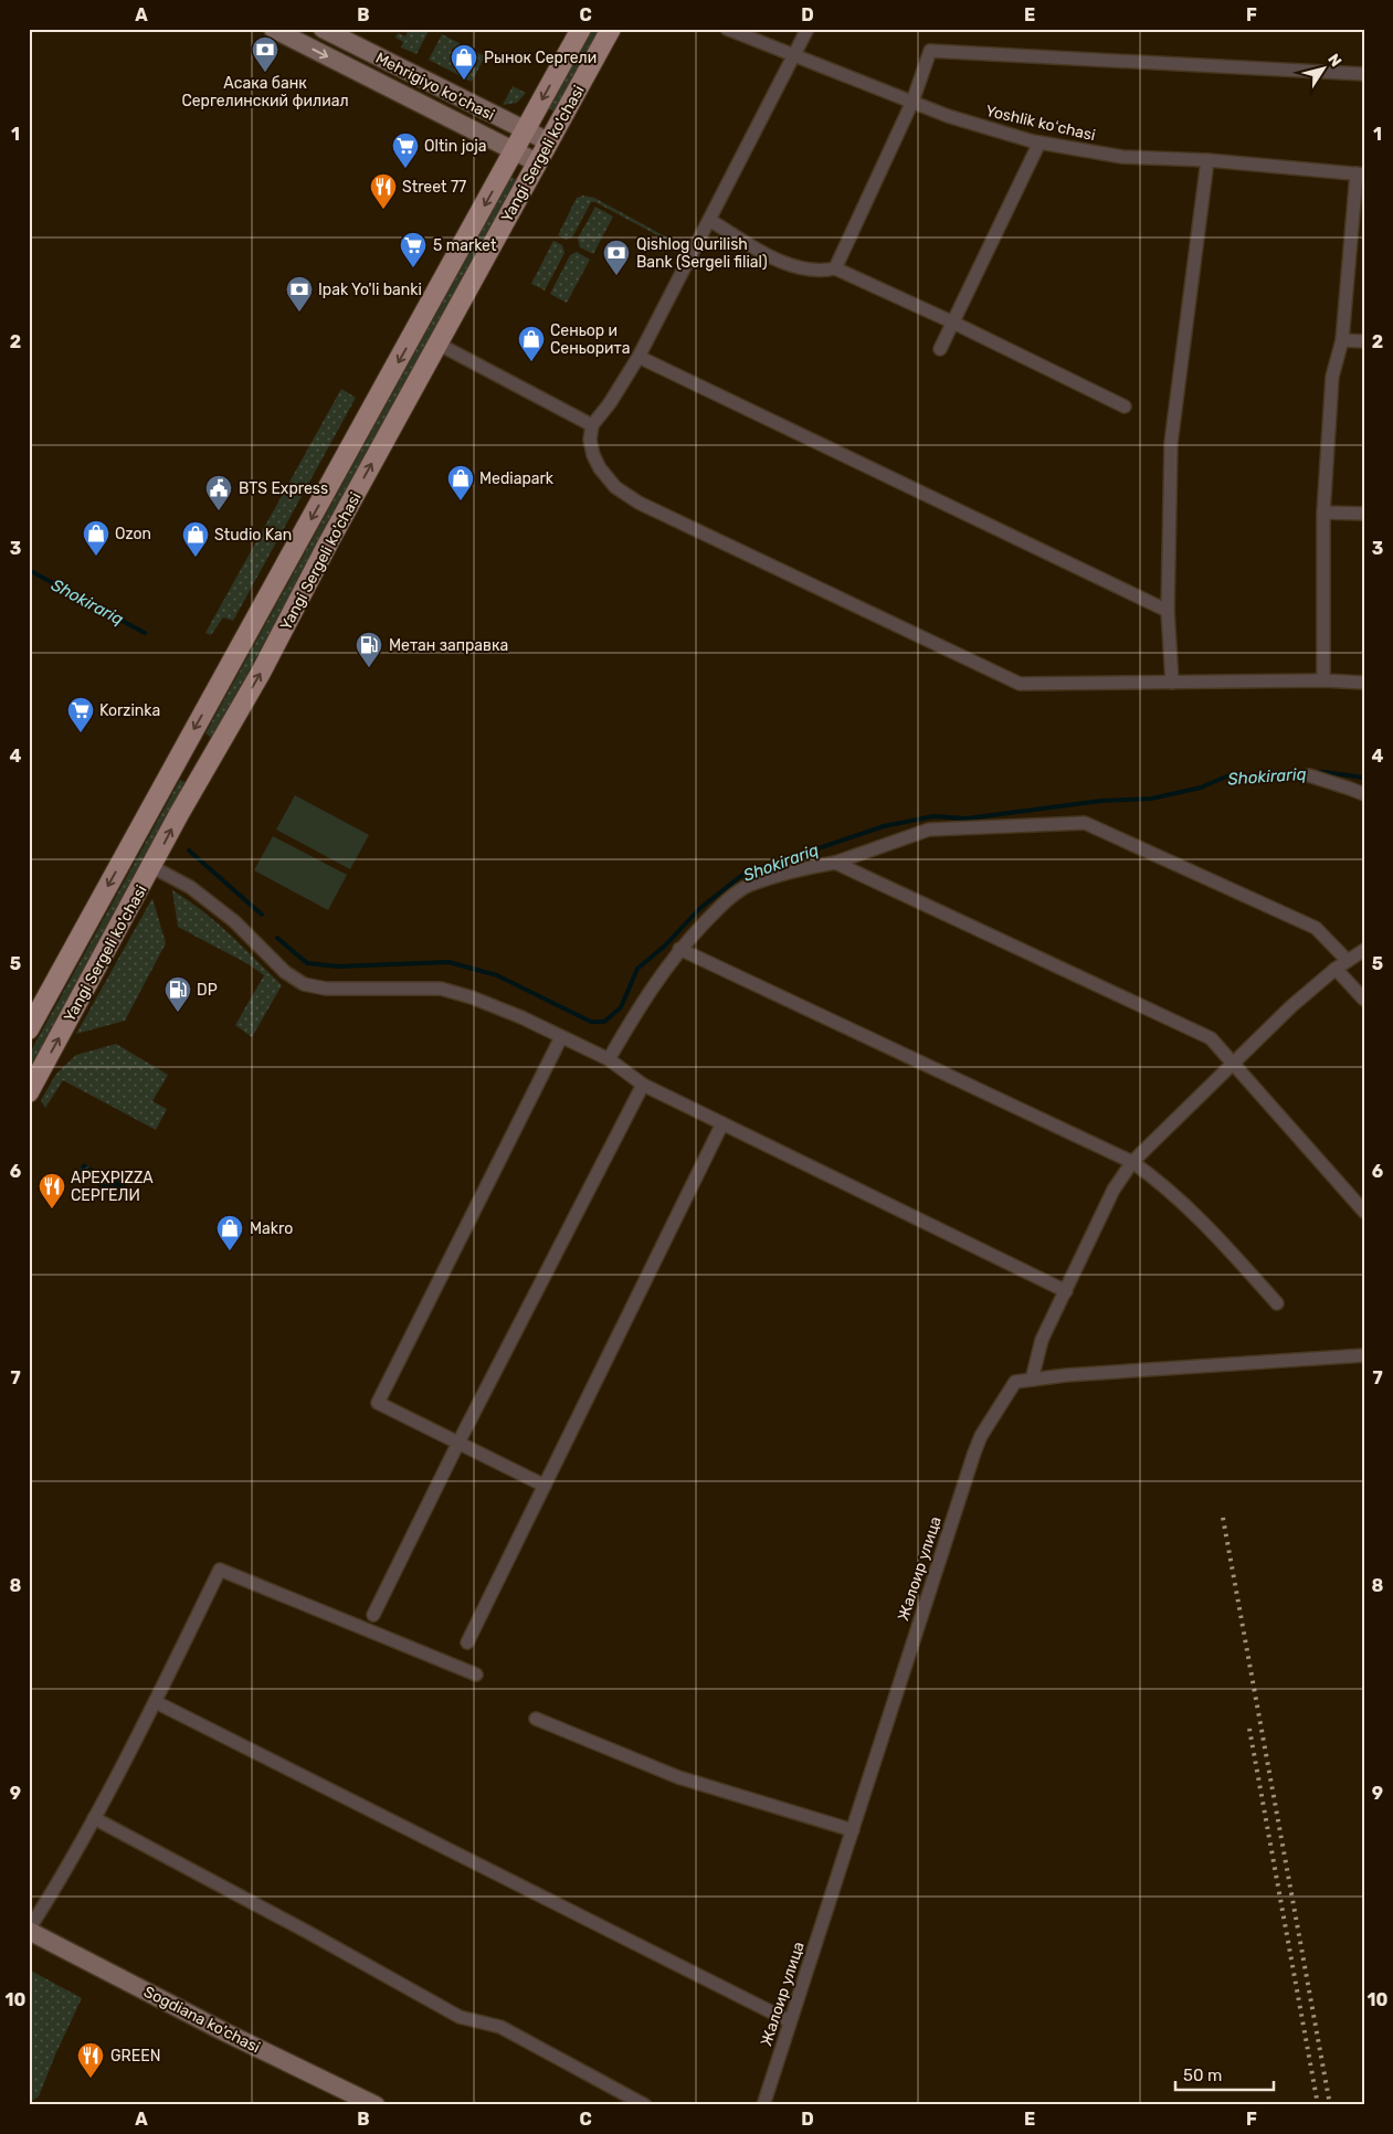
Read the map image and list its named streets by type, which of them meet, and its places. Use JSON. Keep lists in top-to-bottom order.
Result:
{
  "streets": {
    "main road": ["Mehrigiyo ko'chasi", "Yangi Sergeli ko'chasi", "Sogdiana ko'chasi"],
    "street": ["Yoshlik koʻchasi", "Жалоир улица"]
  },
  "crossings": [
    ["Mehrigiyo ko'chasi", "Yangi Sergeli ko'chasi"]
  ],
  "water": ["Shokirariq"],
  "places": {
    "bank": ["Асака банк Сергелинский филиал", "Qishlog Qurilish Bank (Sergeli filial)", "Ipak Yo'li banki"],
    "shop": [
      "Рынок Сергели",
      "Сеньор и Сеньорита",
      "Mediapark",
      "Ozon",
      "Studio Kan",
      "Makro"
    ],
    "supermarket": ["Oltin joja", "5 market", "Korzinka"],
    "restaurant": ["Street 77", "APEXPIZZA СЕРГЕЛИ", "GREEN"],
    "public building": ["BTS Express"],
    "fuel station": ["Метан заправка", "DP"]
  },
  "scale_bar": "50 m",
  "north": "top right",
  "grid": {
    "columns": [
      "A",
      "B",
      "C",
      "D",
      "E",
      "F"
    ],
    "rows": [
      "1",
      "2",
      "3",
      "4",
      "5",
      "6",
      "7",
      "8",
      "9",
      "10"
    ]
  }
}
